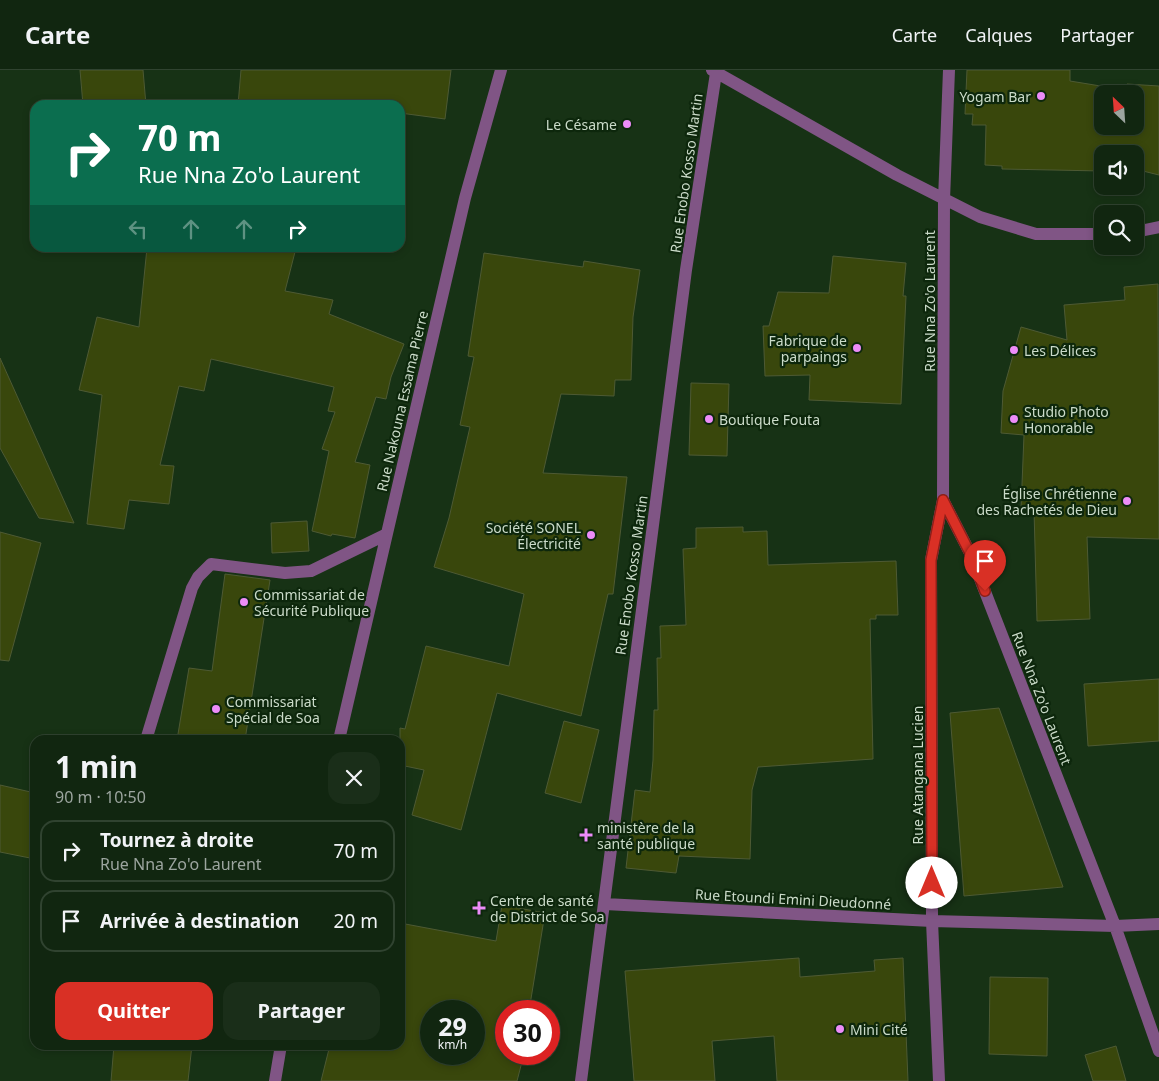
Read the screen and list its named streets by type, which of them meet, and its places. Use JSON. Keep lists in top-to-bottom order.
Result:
{
  "streets": {
    "street": [
      "Rue Enobo Kosso Martin",
      "Rue Nna Zo'o Laurent",
      "Rue Nakouna Essama Pierre",
      "Rue Atangana Lucien",
      "Rue Etoundi Emini Dieudonné"
    ]
  },
  "crossings": [
    ["Rue Enobo Kosso Martin", "Rue Etoundi Emini Dieudonné"],
    ["Rue Nna Zo'o Laurent", "Rue Atangana Lucien"],
    ["Rue Nna Zo'o Laurent", "Rue Etoundi Emini Dieudonné"],
    ["Rue Atangana Lucien", "Rue Etoundi Emini Dieudonné"]
  ],
  "places": {
    "other": [
      "Yogam Bar",
      "Le Césame",
      "Fabrique de parpaings",
      "Les Délices",
      "Boutique Fouta",
      "Studio Photo Honorable",
      "Église Chrétienne des Rachetés de Dieu",
      "Société SONEL Électricité",
      "Commissariat de Sécurité Publique",
      "Commissariat Spécial de Soa",
      "Mini Cité"
    ],
    "health": ["ministère de la santé publique", "Centre de santé de District de Soa"]
  },
  "north": "top left",
  "page": {
    "header": "Carte",
    "nav": ["Carte", "Calques", "Partager"],
    "turn": ["70 m", "Rue Nna Zo'o Laurent"],
    "heading": ["1 min", "90 m · 10:50"],
    "list": [
      {
        "name": "Tournez à droite",
        "note": "Rue Nna Zo'o Laurent",
        "value": "70 m"
      },
      {
        "name": "Arrivée à destination",
        "value": "20 m"
      }
    ],
    "buttons": ["Quitter", "Partager"],
    "speed": "29 km/h",
    "limit": "30"
  }
}
